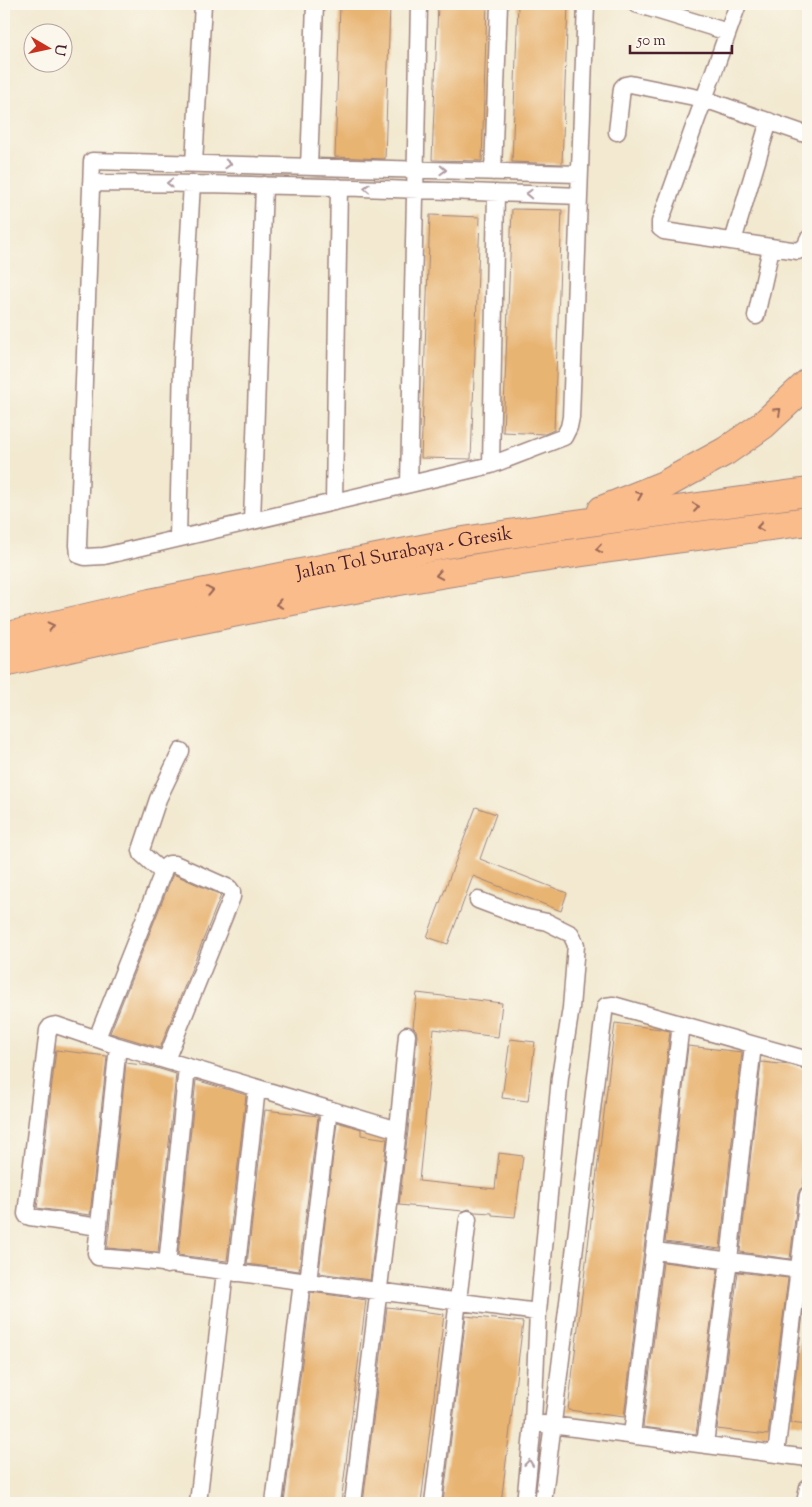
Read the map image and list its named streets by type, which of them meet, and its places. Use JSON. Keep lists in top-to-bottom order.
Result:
{
  "streets": {
    "highway": ["Jalan Tol Surabaya - Gresik"]
  },
  "scale_bar": "50 m",
  "north": "right"
}
